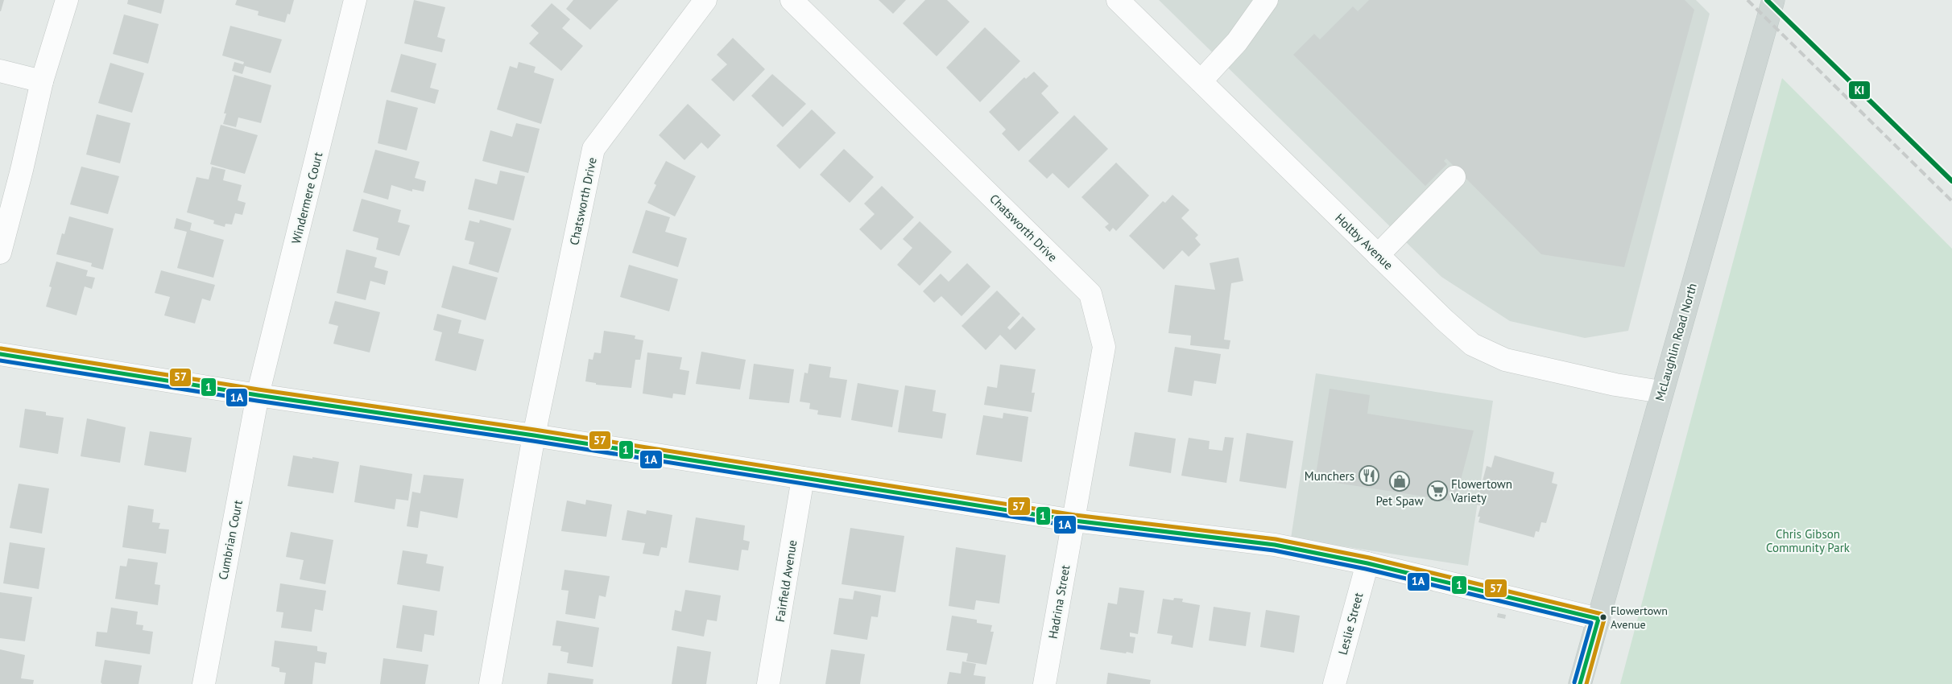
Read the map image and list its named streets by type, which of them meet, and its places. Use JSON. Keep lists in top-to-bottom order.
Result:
{
  "streets": {
    "main road": ["McLaughlin Road North"],
    "street": [
      "Windermere Court",
      "Chatsworth Drive",
      "Holtby Avenue",
      "Cumbrian Court",
      "Fairfield Avenue",
      "Hadrina Street",
      "Leslie Street"
    ]
  },
  "crossings": [
    ["Windermere Court", "Cumbrian Court"],
    ["Chatsworth Drive", "Hadrina Street"],
    ["Holtby Avenue", "McLaughlin Road North"]
  ],
  "parks": ["Chris Gibson Community Park"],
  "places": {
    "restaurant": ["Munchers"],
    "shop": ["Pet Spaw"],
    "supermarket": ["Flowertown Variety"],
    "other": ["Flowertown Avenue"]
  },
  "lines": [
    "transit line KI",
    "transit line 57",
    "transit line 1",
    "transit line 1A"
  ]
}
